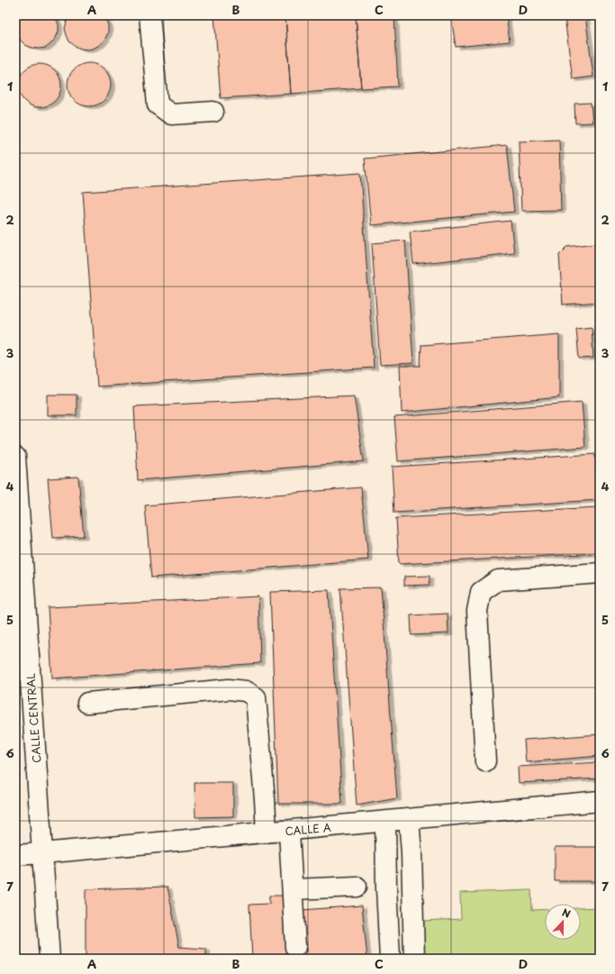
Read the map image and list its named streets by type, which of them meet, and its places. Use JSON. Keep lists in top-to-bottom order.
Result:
{
  "streets": {
    "street": ["CALLE CENTRAL", "CALLE A"]
  },
  "crossings": [
    ["CALLE CENTRAL", "CALLE A"]
  ],
  "north": "top",
  "grid": {
    "columns": [
      "A",
      "B",
      "C",
      "D"
    ],
    "rows": [
      "1",
      "2",
      "3",
      "4",
      "5",
      "6",
      "7"
    ]
  }
}
